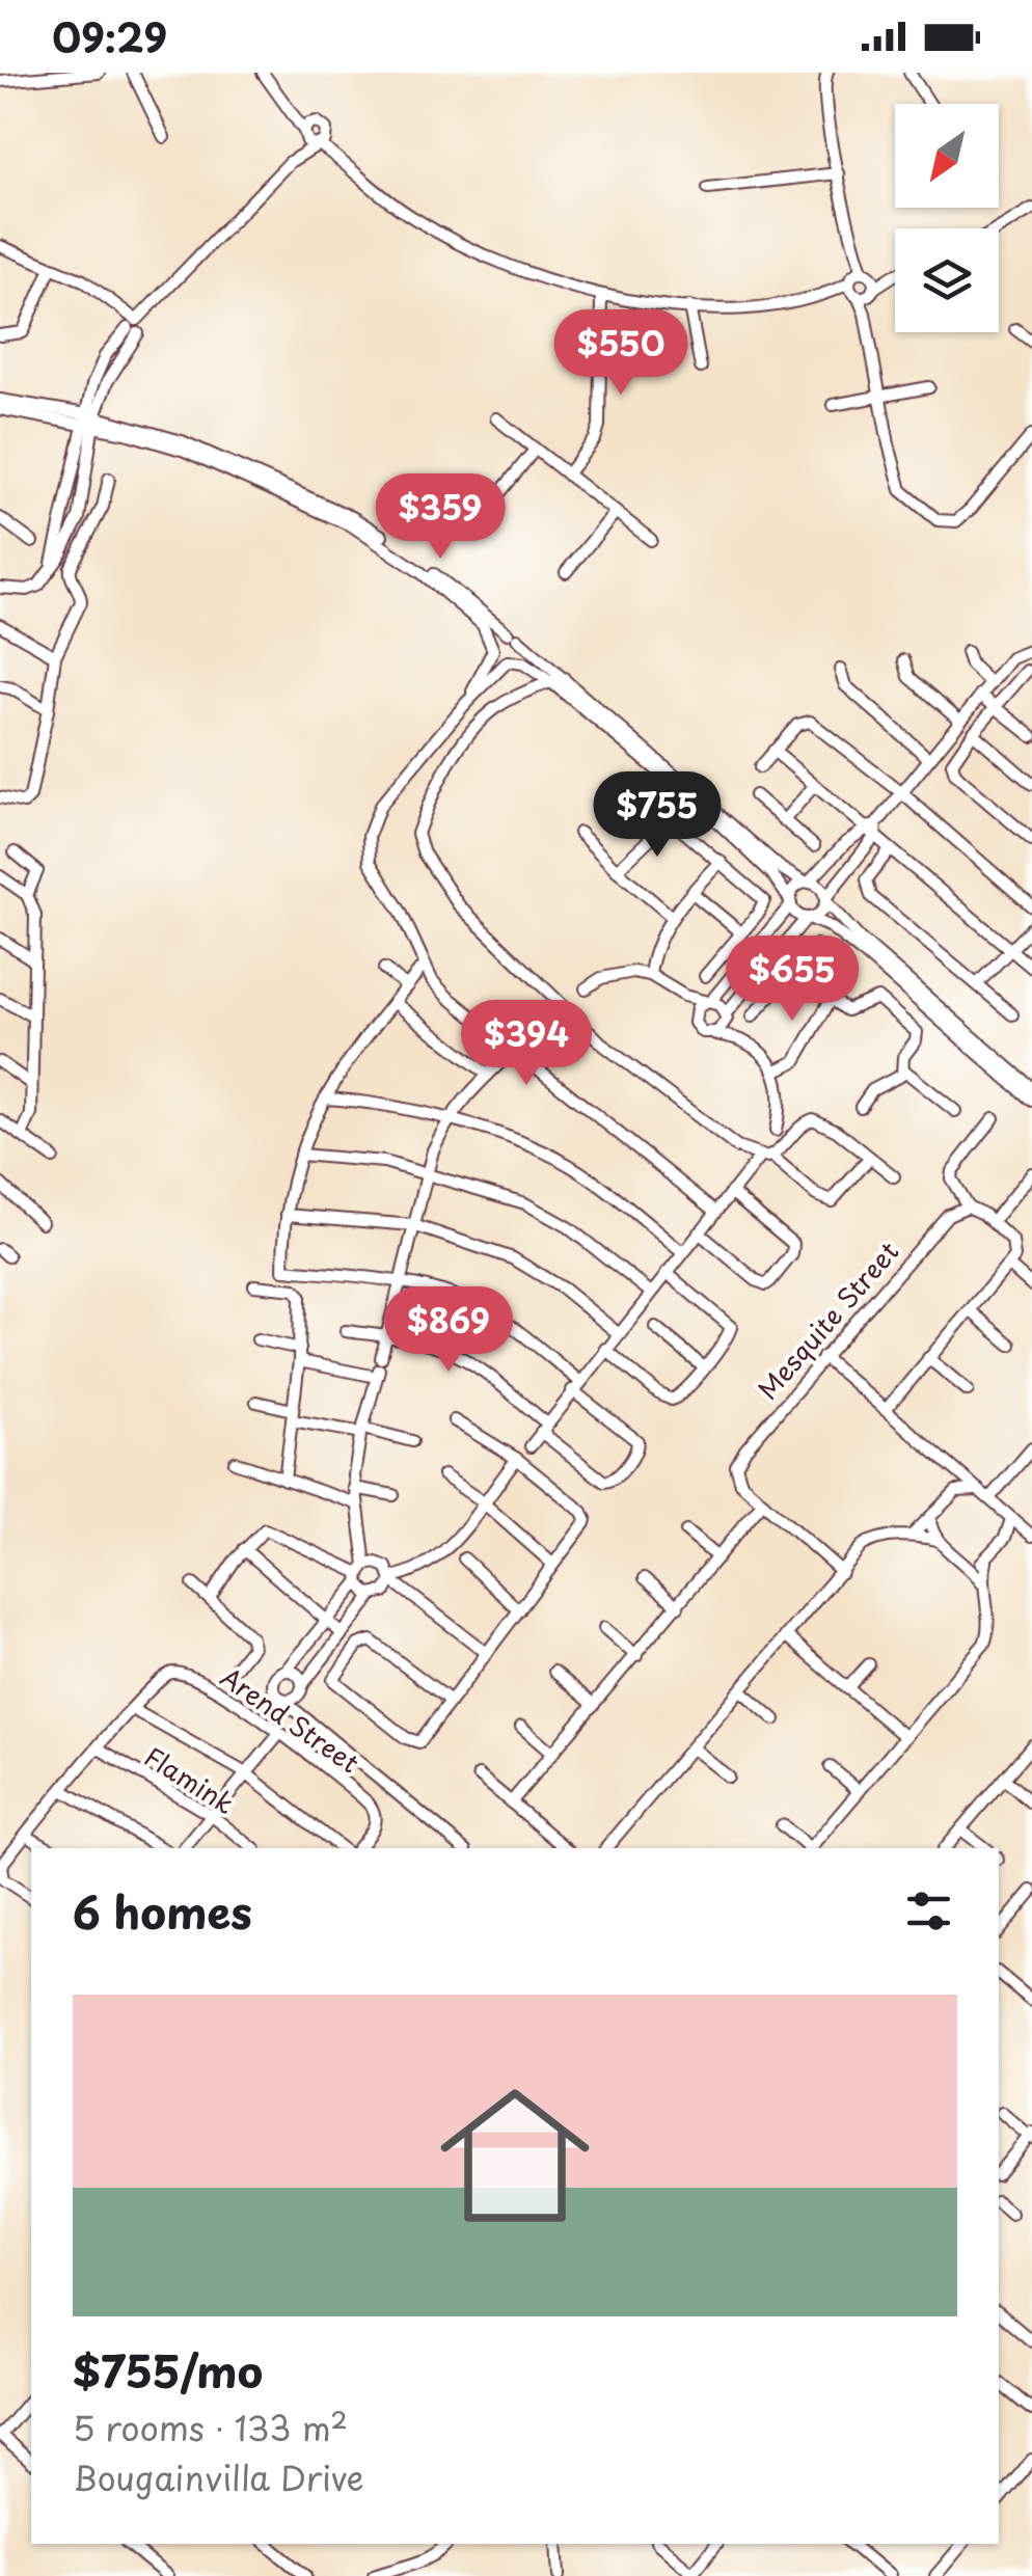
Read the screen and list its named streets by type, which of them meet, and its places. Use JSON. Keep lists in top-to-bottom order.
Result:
{
  "streets": {
    "street": ["Mesquite Street", "Arend Street", "Flamink"]
  },
  "north": "bottom left",
  "page": {
    "status": "09:29",
    "price": [
      "$550",
      "$359",
      "$755",
      "$655",
      "$394",
      "$869"
    ],
    "heading": "6 homes",
    "list": [
      {
        "name": "$755/mo",
        "note": "5 rooms · 133 m² · Bougainvilla Drive"
      }
    ]
  }
}
